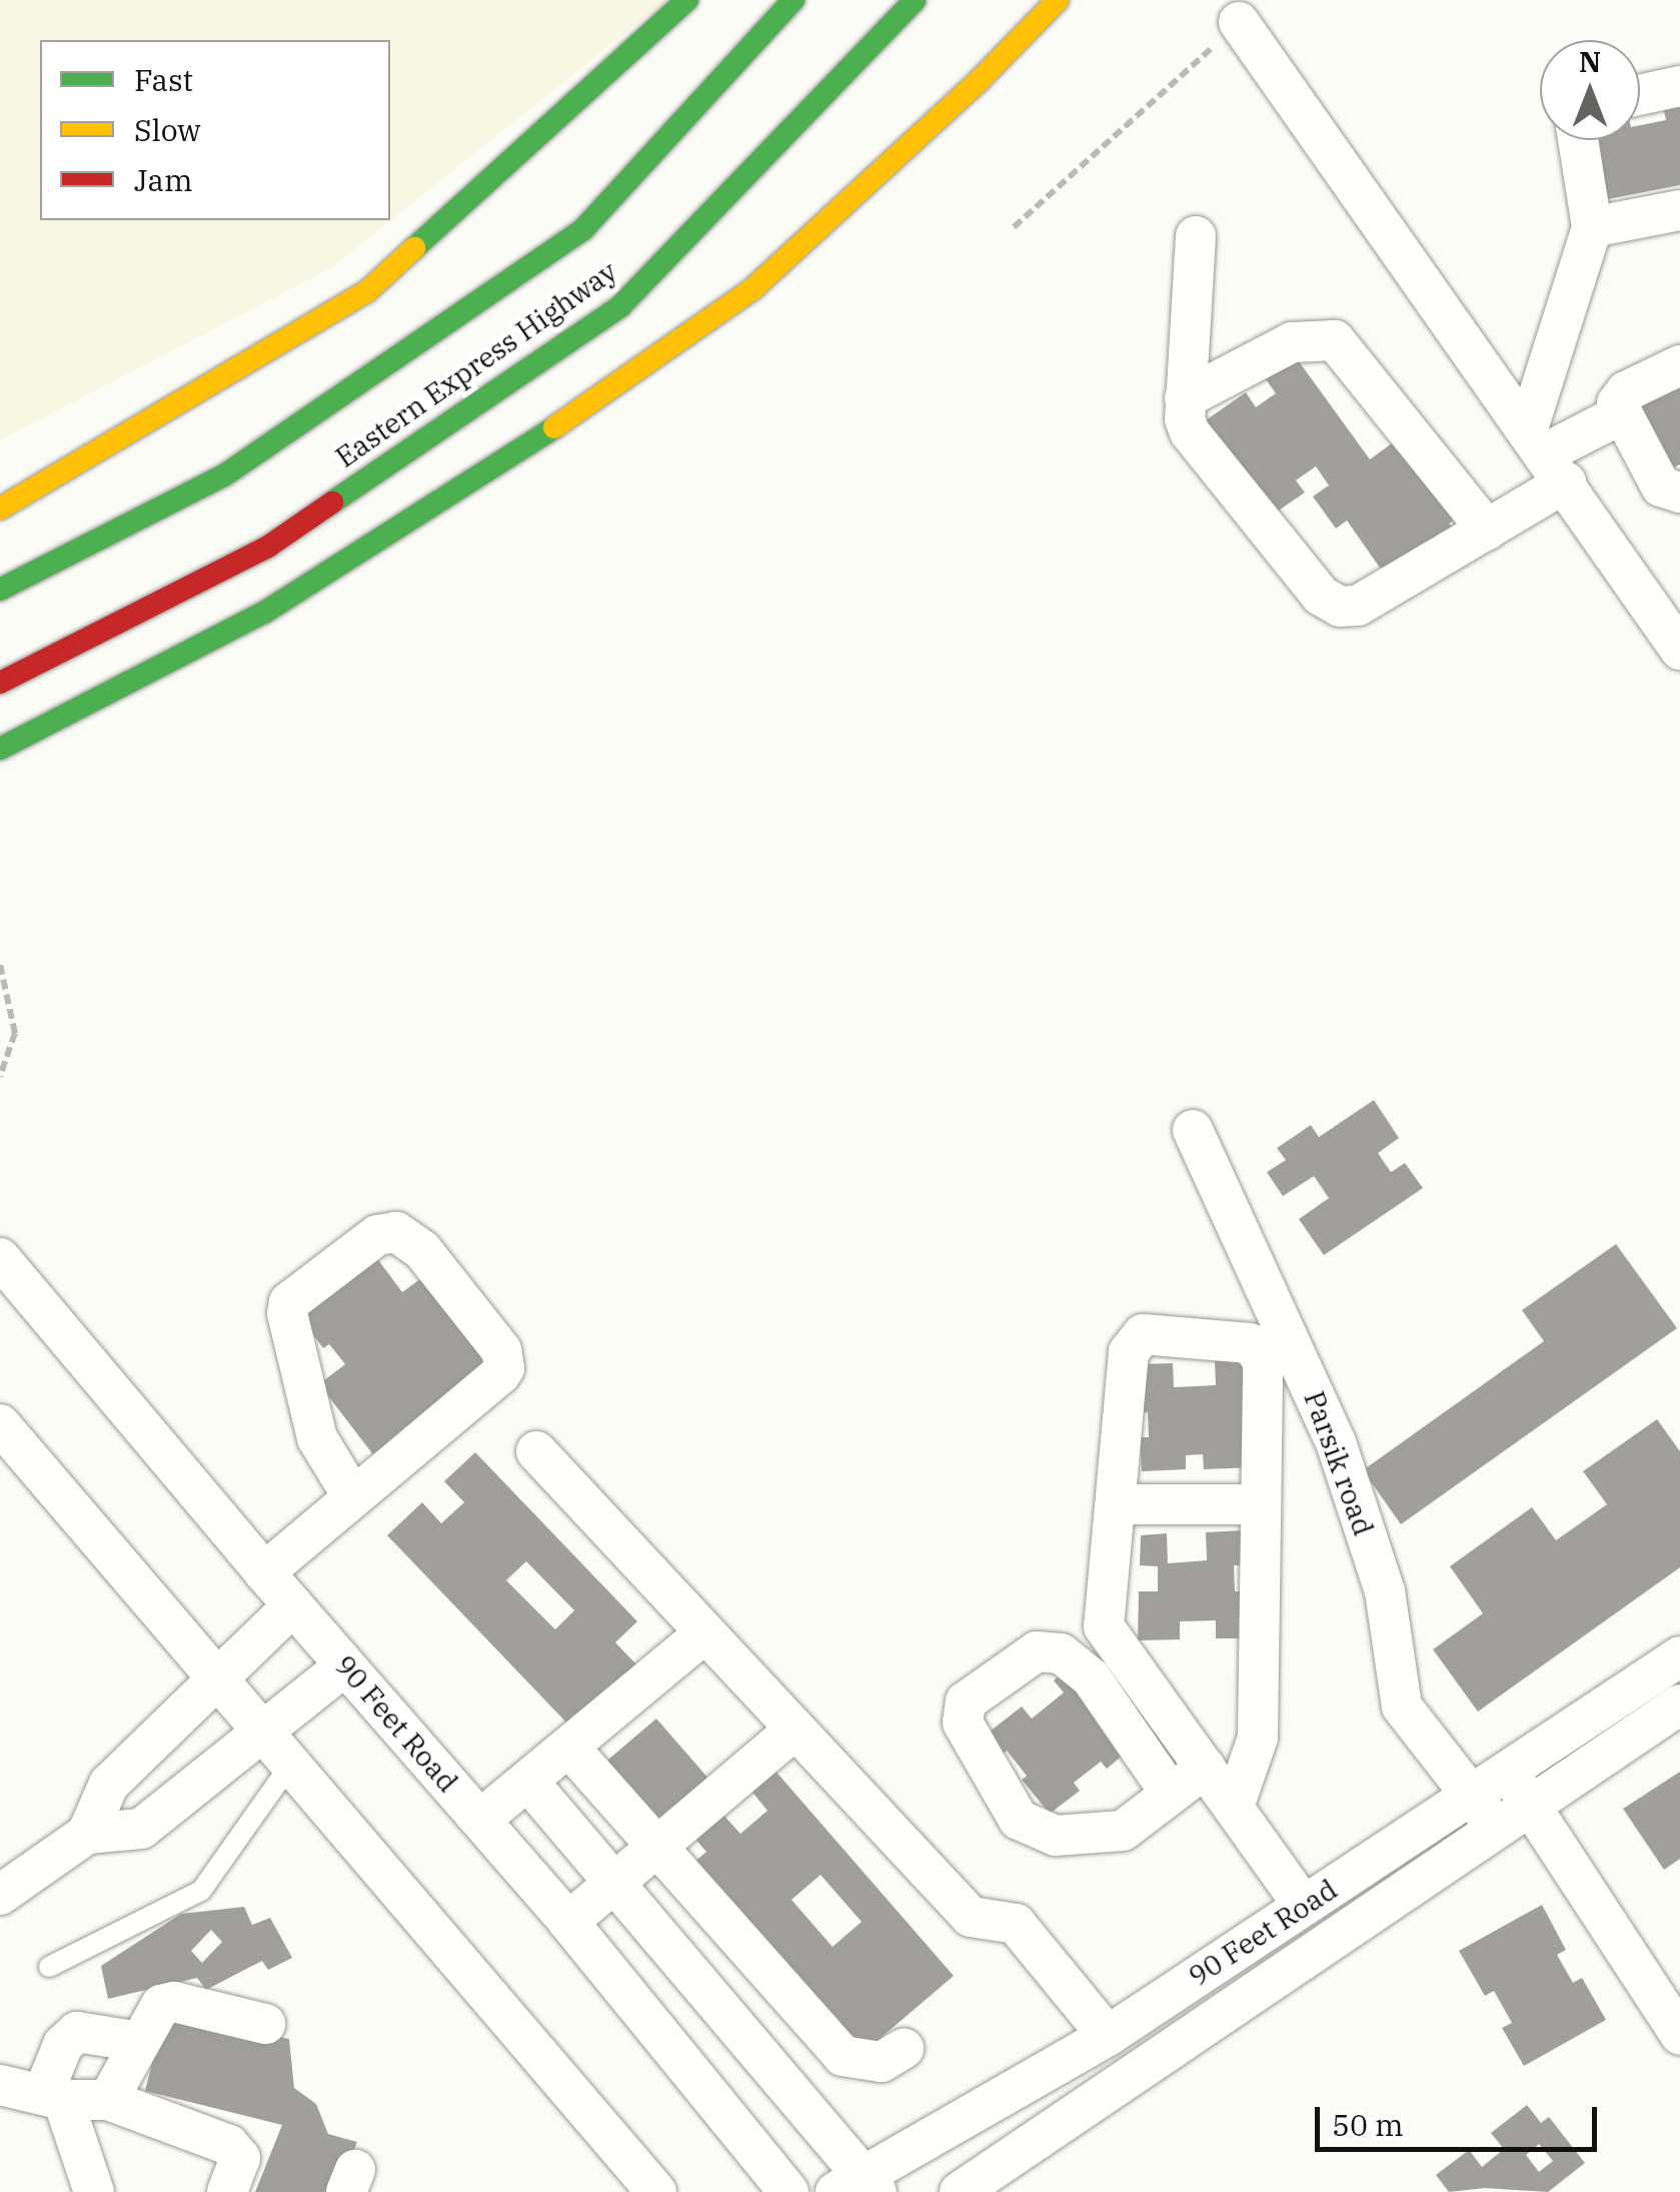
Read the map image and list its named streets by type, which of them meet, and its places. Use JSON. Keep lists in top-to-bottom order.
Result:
{
  "streets": {
    "highway": ["Eastern Express Highway"],
    "street": ["Parsik road", "90 Feet Road"]
  },
  "crossings": [
    ["Parsik road", "90 Feet Road"]
  ],
  "legend": ["Fast", "Slow", "Jam"],
  "scale_bar": "50 m",
  "north": "top"
}
